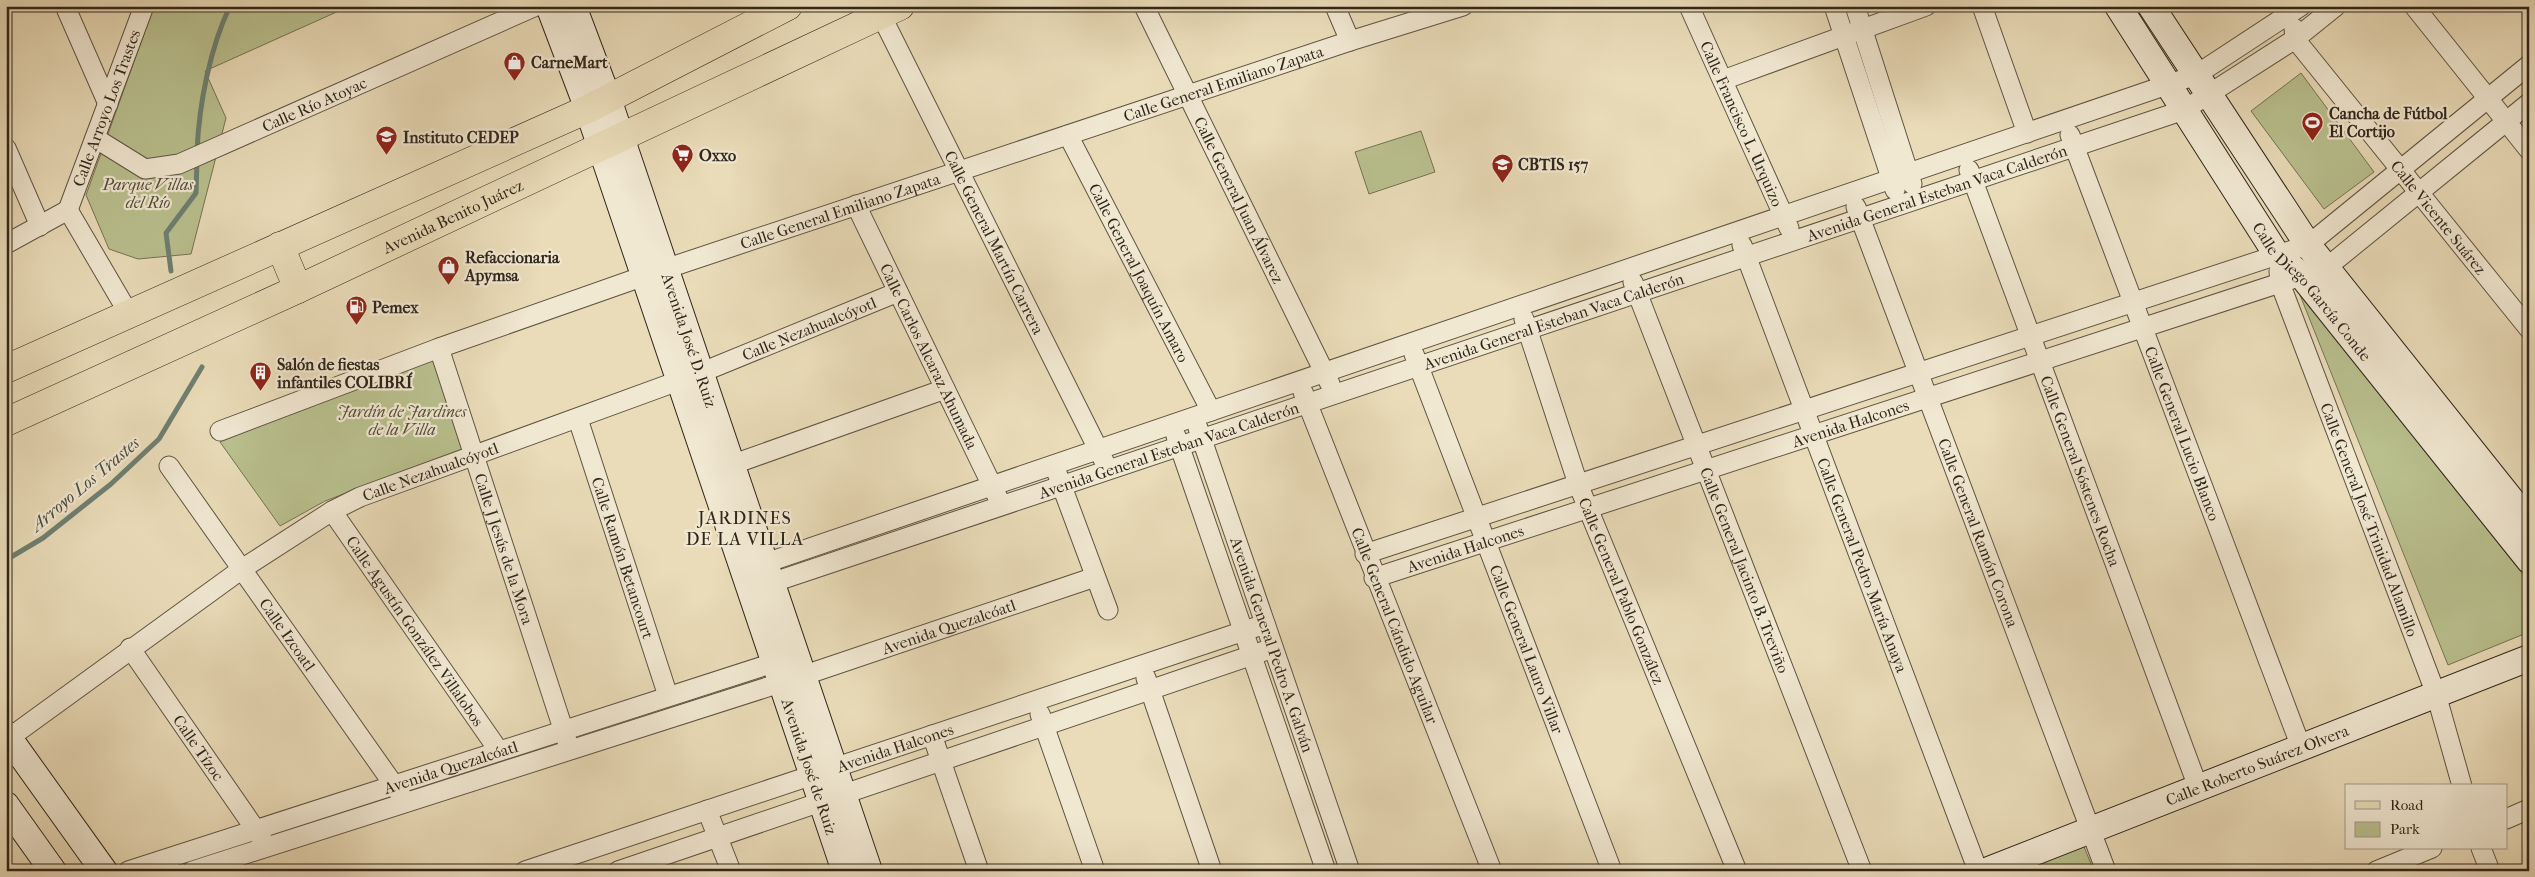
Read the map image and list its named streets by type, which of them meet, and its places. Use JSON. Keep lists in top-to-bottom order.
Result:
{
  "streets": {
    "main road": ["Avenida Benito Juárez"],
    "street": [
      "Calle General Emiliano Zapata",
      "Calle Río Atoyac",
      "Calle Arroyo Los Trastes",
      "Calle Francisco L. Urquizo",
      "Avenida General Esteban Vaca Calderón",
      "Calle General Juan Álvarez",
      "Calle Vicente Suárez",
      "Calle General Martín Carrera",
      "Calle General Joaquín Amaro",
      "Calle Diego García Conde",
      "Calle Nezahualcóyotl",
      "Avenida José D. Ruiz",
      "Calle Carlos Alcaraz Ahumada",
      "Avenida Halcones",
      "Calle General Lucio Blanco",
      "Calle General Sóstenes Rocha",
      "Calle General José Trinidad Alamillo",
      "Calle General Ramón Corona",
      "Calle J Jesús de la Mora",
      "Calle Ramón Betancourt",
      "Calle General Pedro María Anaya",
      "Calle General Jacinto B. Treviño",
      "Calle General Pablo González",
      "Avenida Quezalcóatl",
      "Calle General Cándido Aguilar",
      "Calle Agustín González Villalobos",
      "Calle Izcoatl",
      "Avenida General Pedro A. Galván",
      "Calle General Lauro Villar",
      "Calle Tízoc",
      "Calle Roberto Suárez Olvera",
      "Avenida José de Ruiz"
    ]
  },
  "crossings": [
    ["Calle General Emiliano Zapata", "Calle General Juan Álvarez"],
    ["Calle General Emiliano Zapata", "Calle General Martín Carrera"],
    ["Calle General Emiliano Zapata", "Calle General Joaquín Amaro"],
    ["Calle General Emiliano Zapata", "Avenida José D. Ruiz"],
    ["Calle General Emiliano Zapata", "Calle Carlos Alcaraz Ahumada"],
    ["Calle General Emiliano Zapata", "Calle J Jesús de la Mora"],
    ["Calle Río Atoyac", "Calle Arroyo Los Trastes"],
    ["Calle Francisco L. Urquizo", "Avenida General Esteban Vaca Calderón"],
    ["Avenida General Esteban Vaca Calderón", "Calle General Juan Álvarez"],
    ["Avenida General Esteban Vaca Calderón", "Calle Vicente Suárez"],
    ["Avenida General Esteban Vaca Calderón", "Calle General Martín Carrera"],
    ["Avenida General Esteban Vaca Calderón", "Calle General Joaquín Amaro"],
    ["Avenida General Esteban Vaca Calderón", "Calle Diego García Conde"],
    ["Avenida General Esteban Vaca Calderón", "Avenida José D. Ruiz"],
    ["Avenida General Esteban Vaca Calderón", "Calle Carlos Alcaraz Ahumada"],
    ["Avenida General Esteban Vaca Calderón", "Calle General Lucio Blanco"],
    ["Avenida General Esteban Vaca Calderón", "Calle General Sóstenes Rocha"],
    ["Avenida General Esteban Vaca Calderón", "Calle General Ramón Corona"],
    ["Avenida General Esteban Vaca Calderón", "Calle General Pedro María Anaya"],
    ["Avenida General Esteban Vaca Calderón", "Calle General Jacinto B. Treviño"],
    ["Avenida General Esteban Vaca Calderón", "Calle General Pablo González"],
    ["Avenida General Esteban Vaca Calderón", "Calle General Cándido Aguilar"],
    ["Avenida General Esteban Vaca Calderón", "Avenida General Pedro A. Galván"],
    ["Avenida General Esteban Vaca Calderón", "Calle General Lauro Villar"],
    ["Avenida Benito Juárez", "Calle General Martín Carrera"],
    ["Avenida Benito Juárez", "Avenida José D. Ruiz"],
    ["Calle General Joaquín Amaro", "Avenida General Pedro A. Galván"],
    ["Calle Diego García Conde", "Avenida Halcones"],
    ["Calle Diego García Conde", "Calle General José Trinidad Alamillo"],
    ["Calle Nezahualcóyotl", "Avenida José D. Ruiz"],
    ["Calle Nezahualcóyotl", "Calle Carlos Alcaraz Ahumada"],
    ["Calle Nezahualcóyotl", "Calle J Jesús de la Mora"],
    ["Calle Nezahualcóyotl", "Calle Ramón Betancourt"],
    ["Calle Nezahualcóyotl", "Calle Agustín González Villalobos"],
    ["Calle Nezahualcóyotl", "Calle Izcoatl"],
    ["Calle Nezahualcóyotl", "Calle Tízoc"],
    ["Avenida José D. Ruiz", "Avenida Quezalcóatl"],
    ["Avenida José D. Ruiz", "Avenida José de Ruiz"],
    ["Avenida Halcones", "Calle General Lucio Blanco"],
    ["Avenida Halcones", "Calle General Sóstenes Rocha"],
    ["Avenida Halcones", "Calle General José Trinidad Alamillo"],
    ["Avenida Halcones", "Calle General Ramón Corona"],
    ["Avenida Halcones", "Calle General Pedro María Anaya"],
    ["Avenida Halcones", "Calle General Jacinto B. Treviño"],
    ["Avenida Halcones", "Calle General Pablo González"],
    ["Avenida Halcones", "Calle General Cándido Aguilar"],
    ["Avenida Halcones", "Avenida General Pedro A. Galván"],
    ["Avenida Halcones", "Calle General Lauro Villar"],
    ["Avenida Halcones", "Avenida José de Ruiz"],
    ["Calle General Lucio Blanco", "Calle Roberto Suárez Olvera"],
    ["Calle General Sóstenes Rocha", "Calle Roberto Suárez Olvera"],
    ["Calle General José Trinidad Alamillo", "Calle Roberto Suárez Olvera"],
    ["Calle General Ramón Corona", "Calle Roberto Suárez Olvera"],
    ["Calle J Jesús de la Mora", "Avenida Quezalcóatl"],
    ["Calle Ramón Betancourt", "Avenida Quezalcóatl"],
    ["Avenida Quezalcóatl", "Calle Agustín González Villalobos"],
    ["Avenida Quezalcóatl", "Calle Izcoatl"],
    ["Avenida Quezalcóatl", "Calle Tízoc"],
    ["Avenida Quezalcóatl", "Avenida José de Ruiz"]
  ],
  "districts": ["JARDINES DE LA VILLA"],
  "water": ["Arroyo Los Trastes"],
  "parks": ["Parque Villas del Río", "Jardín de Jardines de la Villa"],
  "places": {
    "shop": ["CarneMart", "Refaccionaria Apymsa"],
    "sports": ["Cancha de Fútbol El Cortijo"],
    "school or university": ["Instituto CEDEP", "CBTIS 157"],
    "supermarket": ["Oxxo"],
    "fuel station": ["Pemex"],
    "building": ["Salón de fiestas infantiles COLIBRÍ"]
  },
  "legend": ["Road", "Park"]
}
